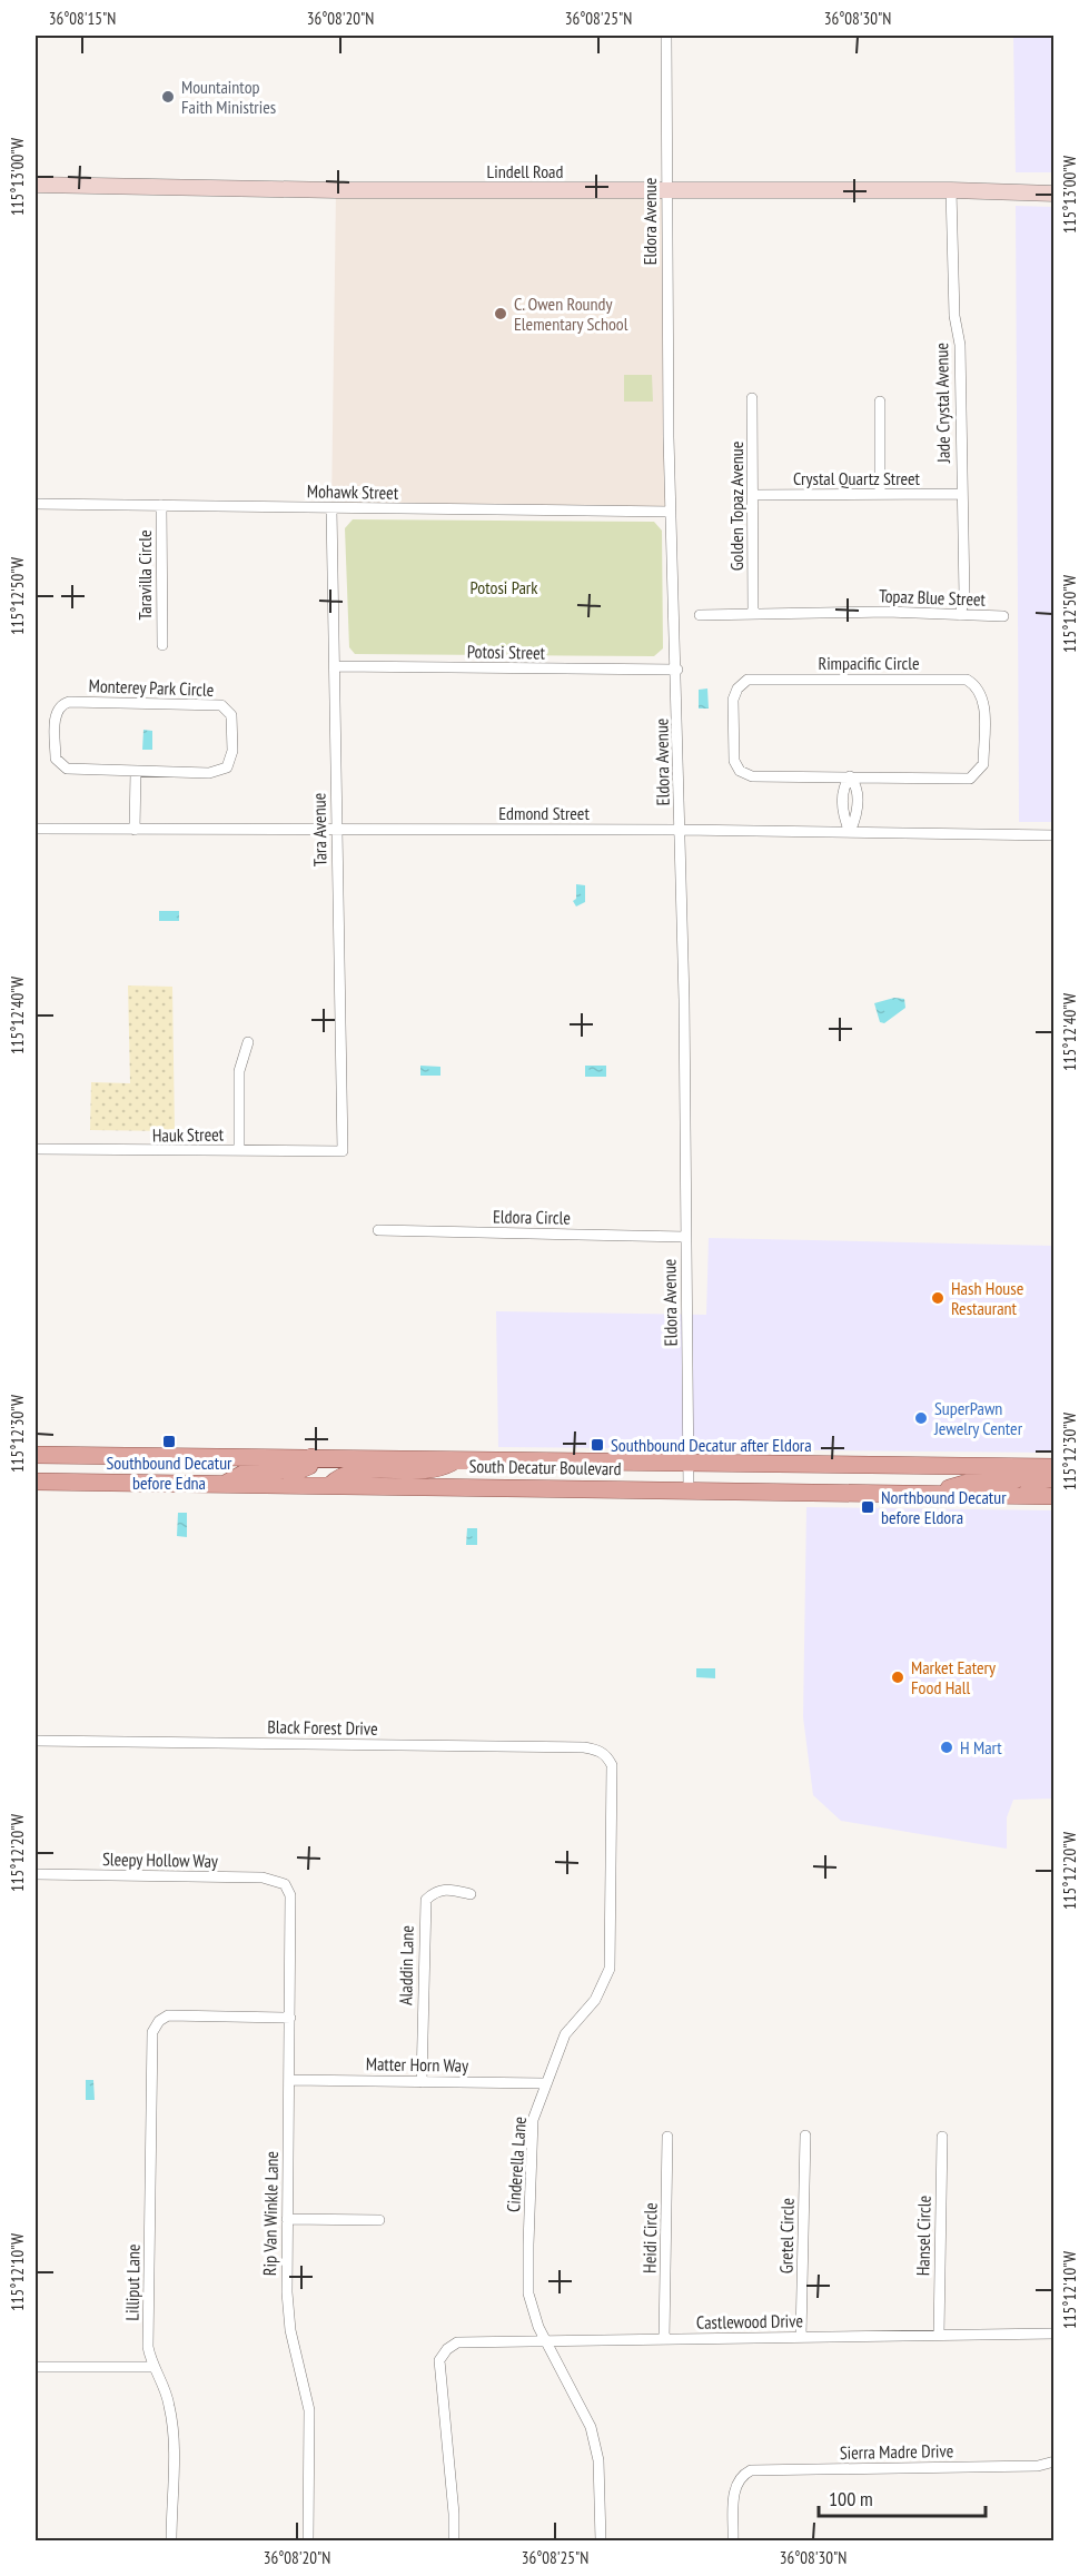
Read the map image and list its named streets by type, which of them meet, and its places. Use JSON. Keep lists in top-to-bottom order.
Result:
{
  "streets": {
    "main road": ["South Decatur Boulevard"],
    "street": [
      "Lindell Road",
      "Eldora Avenue",
      "Jade Crystal Avenue",
      "Crystal Quartz Street",
      "Mohawk Street",
      "Golden Topaz Avenue",
      "Taravilla Circle",
      "Topaz Blue Street",
      "Potosi Street",
      "Rimpacific Circle",
      "Monterey Park Circle",
      "Edmond Street",
      "Tara Avenue",
      "Hauk Street",
      "Eldora Circle",
      "Black Forest Drive",
      "Sleepy Hollow Way",
      "Aladdin Lane",
      "Matter Horn Way",
      "Cinderella Lane",
      "Rip Van Winkle Lane",
      "Gretel Circle",
      "Hansel Circle",
      "Heidi Circle",
      "Lilliput Lane",
      "Castlewood Drive",
      "Sierra Madre Drive"
    ]
  },
  "crossings": [
    ["Lindell Road", "Eldora Avenue"],
    ["Lindell Road", "Jade Crystal Avenue"],
    ["Eldora Avenue", "Mohawk Street"],
    ["Eldora Avenue", "Potosi Street"],
    ["Eldora Avenue", "Edmond Street"],
    ["Eldora Avenue", "Eldora Circle"],
    ["Eldora Avenue", "South Decatur Boulevard"],
    ["Jade Crystal Avenue", "Crystal Quartz Street"],
    ["Jade Crystal Avenue", "Topaz Blue Street"],
    ["Crystal Quartz Street", "Golden Topaz Avenue"],
    ["Mohawk Street", "Taravilla Circle"],
    ["Mohawk Street", "Tara Avenue"],
    ["Golden Topaz Avenue", "Topaz Blue Street"],
    ["Potosi Street", "Tara Avenue"],
    ["Edmond Street", "Tara Avenue"],
    ["Tara Avenue", "Hauk Street"],
    ["Black Forest Drive", "Cinderella Lane"],
    ["Sleepy Hollow Way", "Rip Van Winkle Lane"],
    ["Aladdin Lane", "Matter Horn Way"],
    ["Matter Horn Way", "Cinderella Lane"],
    ["Matter Horn Way", "Rip Van Winkle Lane"],
    ["Cinderella Lane", "Castlewood Drive"],
    ["Rip Van Winkle Lane", "Lilliput Lane"],
    ["Gretel Circle", "Castlewood Drive"],
    ["Hansel Circle", "Castlewood Drive"],
    ["Heidi Circle", "Castlewood Drive"]
  ],
  "parks": ["Potosi Park"],
  "places": {
    "other": [
      "Mountaintop Faith Ministries",
      "C. Owen Roundy Elementary School",
      "Hash House Restaurant",
      "SuperPawn Jewelry Center",
      "Market Eatery Food Hall",
      "H Mart"
    ],
    "transit": ["Southbound Decatur before Edna", "Southbound Decatur after Eldora", "Northbound Decatur before Eldora"]
  },
  "scale_bar": "100 m",
  "coordinates": [
    "36°08'15\"N",
    "36°08'20\"N",
    "36°08'25\"N",
    "36°08'30\"N",
    "115°13'00\"W",
    "115°12'50\"W",
    "115°12'40\"W",
    "115°12'30\"W",
    "115°12'20\"W",
    "115°12'10\"W"
  ]
}
